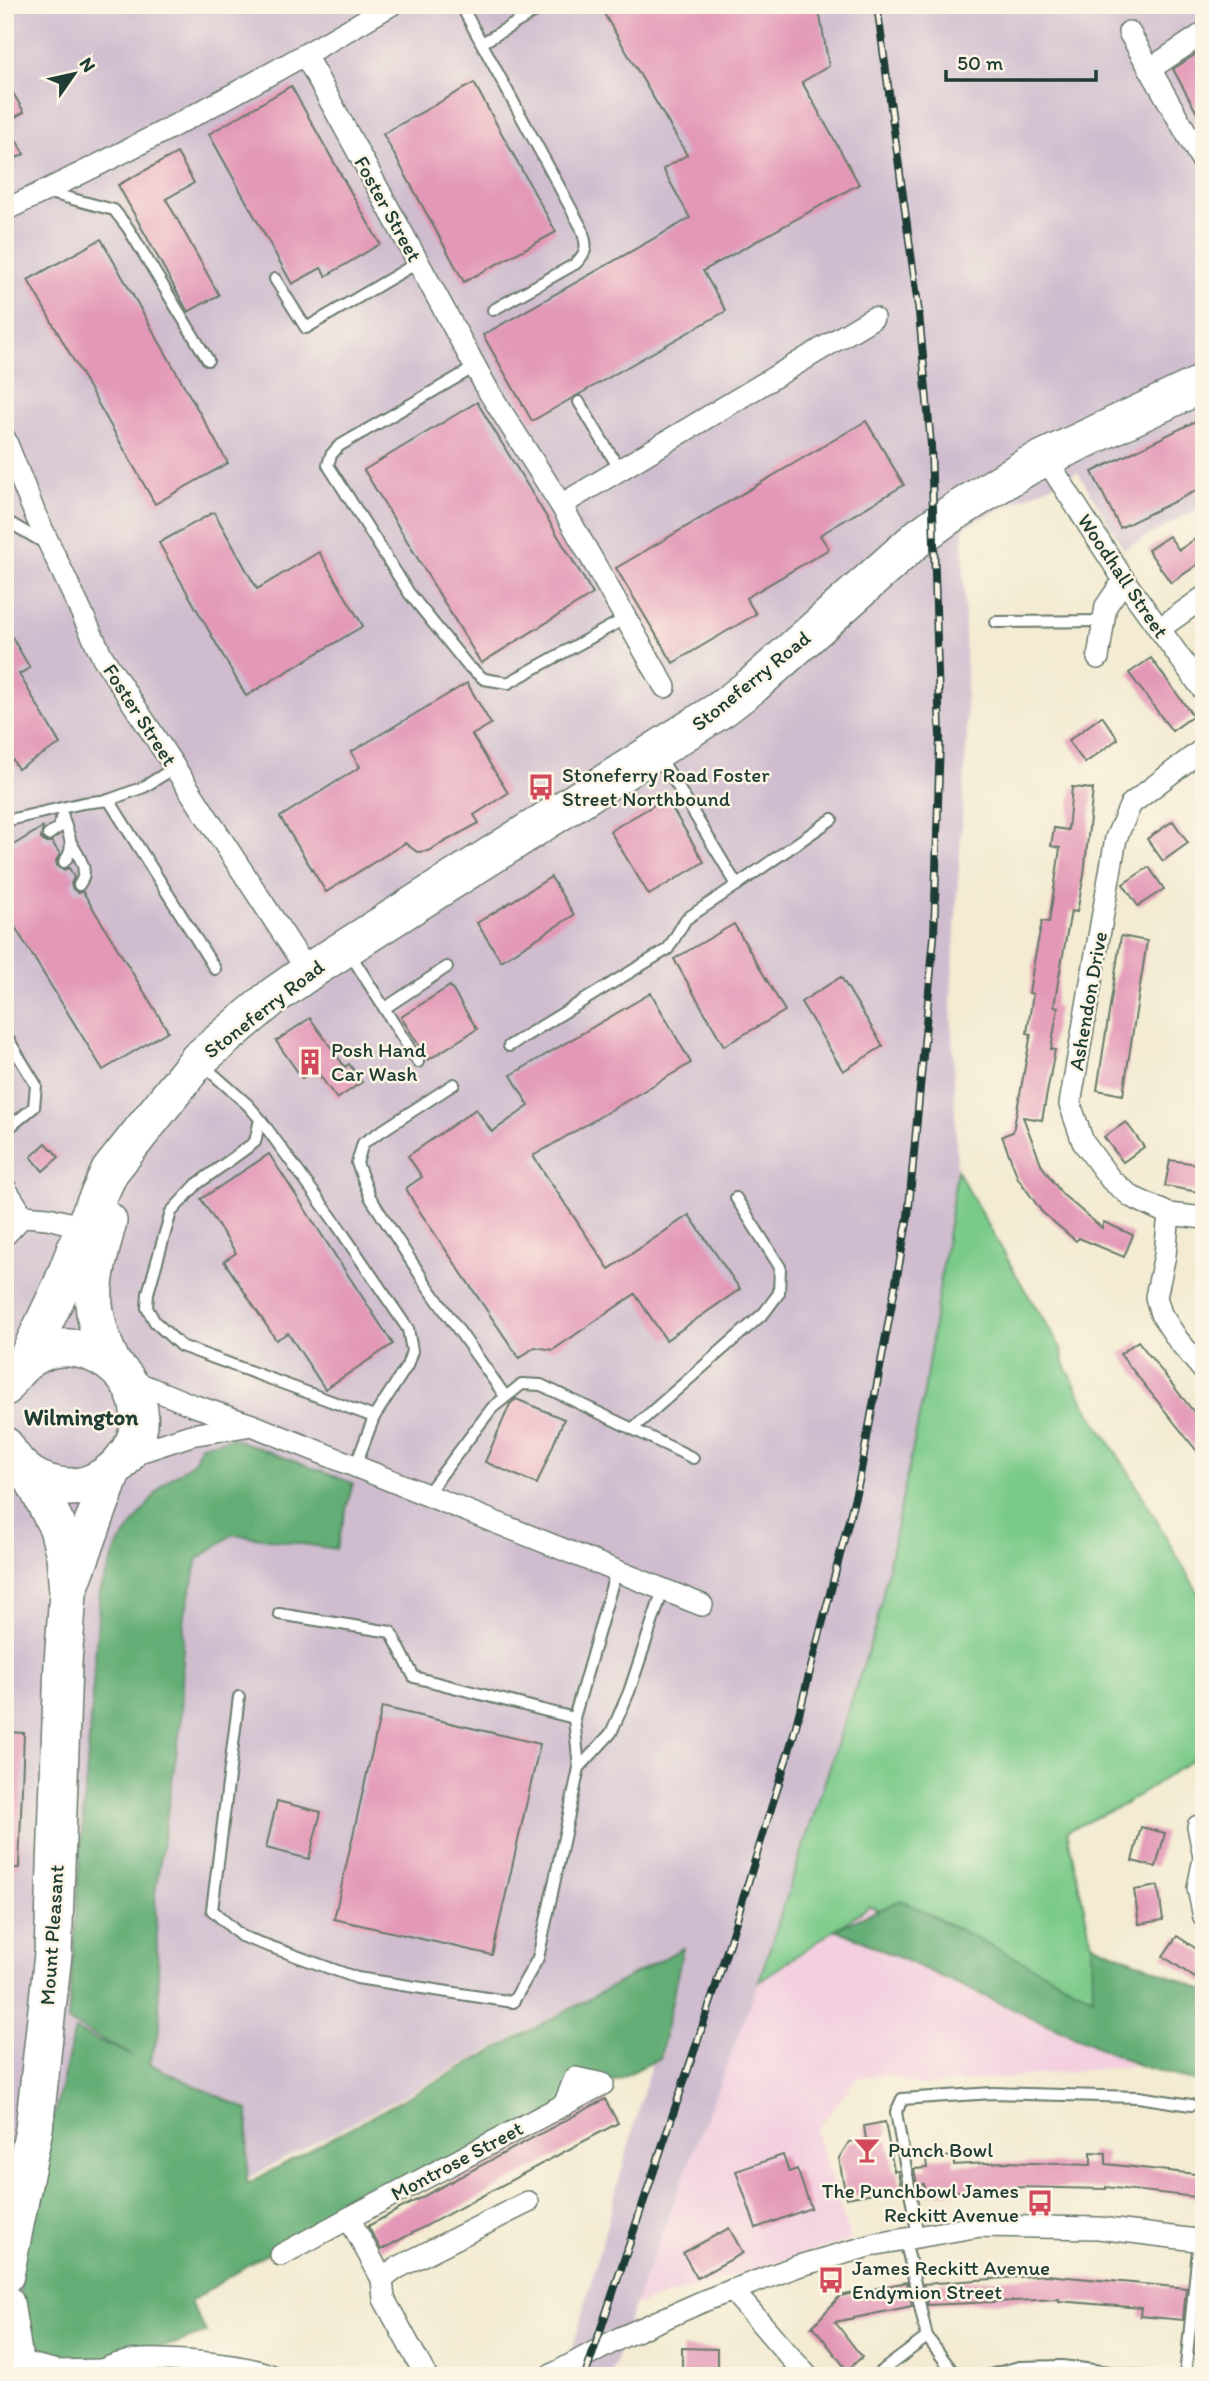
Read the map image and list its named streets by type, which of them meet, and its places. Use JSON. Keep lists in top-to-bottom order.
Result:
{
  "streets": {
    "highway": ["Stoneferry Road", "Mount Pleasant"],
    "street": [
      "Foster Street",
      "Woodhall Street",
      "Ashendon Drive",
      "Montrose Street"
    ]
  },
  "crossings": [
    ["Foster Street", "Stoneferry Road"],
    ["Woodhall Street", "Stoneferry Road"],
    ["Stoneferry Road", "Mount Pleasant"]
  ],
  "districts": ["Wilmington"],
  "places": {
    "bus stop": ["Stoneferry Road Foster Street Northbound", "The Punchbowl James Reckitt Avenue", "James Reckitt Avenue Endymion Street"],
    "building": ["Posh Hand Car Wash"],
    "bar": ["Punch Bowl"]
  },
  "scale_bar": "50 m",
  "north": "top right"
}
